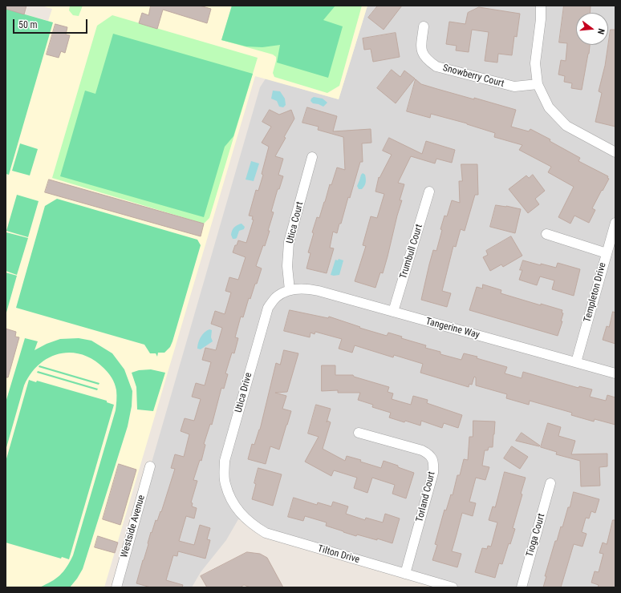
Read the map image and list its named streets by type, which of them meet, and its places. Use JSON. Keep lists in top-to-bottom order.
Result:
{
  "streets": {
    "street": [
      "Snowberry Court",
      "Utica Court",
      "Trumbull Court",
      "Templeton Drive",
      "Tangerine Way",
      "Utica Drive",
      "Torland Court",
      "Westside Avenue",
      "Tioga Court",
      "Tilton Drive"
    ]
  },
  "crossings": [
    ["Utica Court", "Tangerine Way"],
    ["Utica Court", "Utica Drive"],
    ["Trumbull Court", "Tangerine Way"],
    ["Templeton Drive", "Tangerine Way"],
    ["Tangerine Way", "Utica Drive"],
    ["Utica Drive", "Tilton Drive"],
    ["Torland Court", "Tilton Drive"]
  ],
  "scale_bar": "50 m",
  "north": "right"
}
